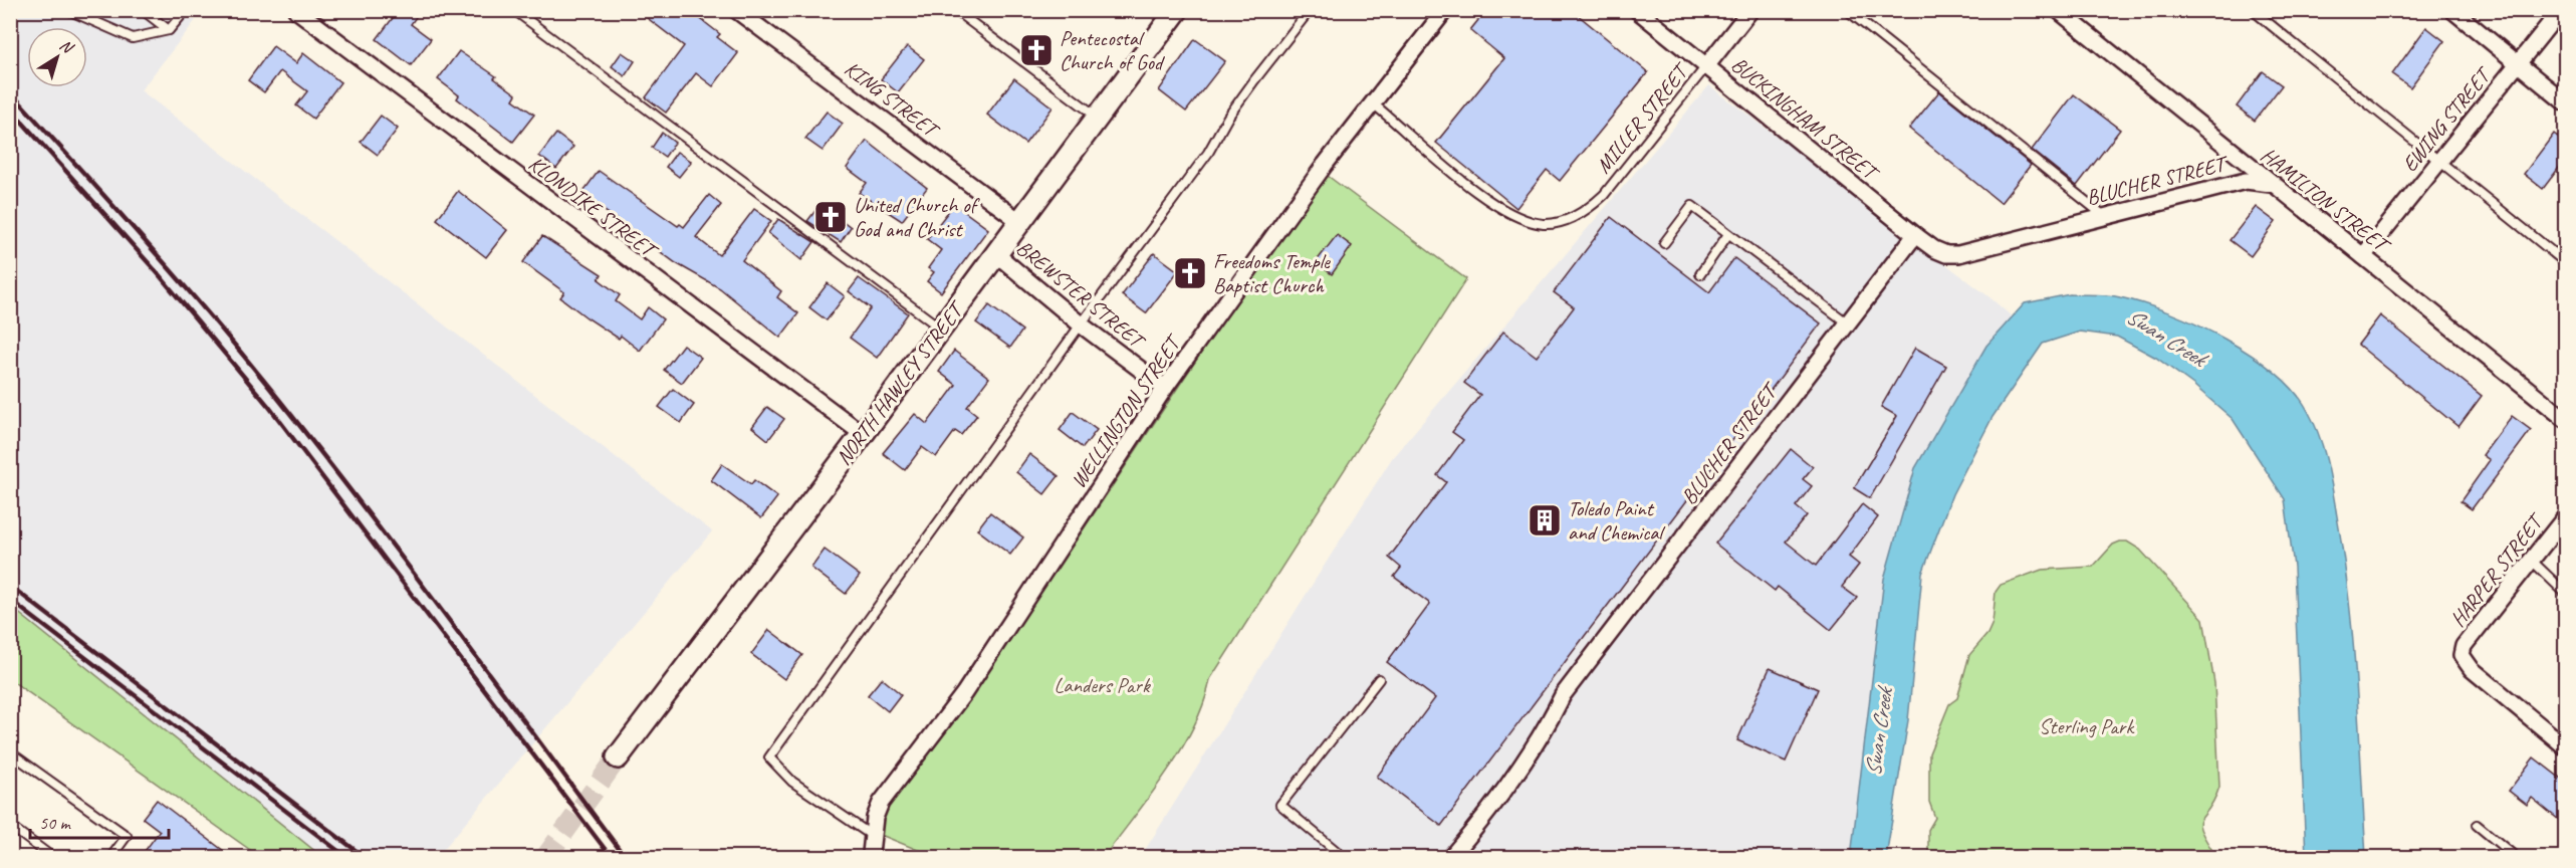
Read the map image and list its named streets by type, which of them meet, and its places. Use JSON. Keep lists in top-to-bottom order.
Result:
{
  "streets": {
    "street": [
      "KING STREET",
      "BUCKINGHAM STREET",
      "EWING STREET",
      "BLUCHER STREET",
      "HAMILTON STREET",
      "KLONDIKE STREET",
      "BREWSTER STREET",
      "NORTH HAWLEY STREET",
      "WELLINGTON STREET",
      "HARPER STREET"
    ],
    "lane": ["MILLER STREET"]
  },
  "crossings": [
    ["KING STREET", "NORTH HAWLEY STREET"],
    ["BUCKINGHAM STREET", "MILLER STREET"],
    ["BUCKINGHAM STREET", "BLUCHER STREET"],
    ["MILLER STREET", "WELLINGTON STREET"],
    ["EWING STREET", "HAMILTON STREET"],
    ["BLUCHER STREET", "HAMILTON STREET"],
    ["KLONDIKE STREET", "NORTH HAWLEY STREET"],
    ["BREWSTER STREET", "NORTH HAWLEY STREET"],
    ["BREWSTER STREET", "WELLINGTON STREET"]
  ],
  "water": ["Swan Creek"],
  "parks": ["Landers Park", "Sterling Park"],
  "places": {
    "church": ["Pentecostal Church of God", "United Church of God and Christ", "Freedoms Temple Baptist Church"],
    "building": ["Toledo Paint and Chemical"]
  },
  "scale_bar": "50 m",
  "north": "top right"
}
